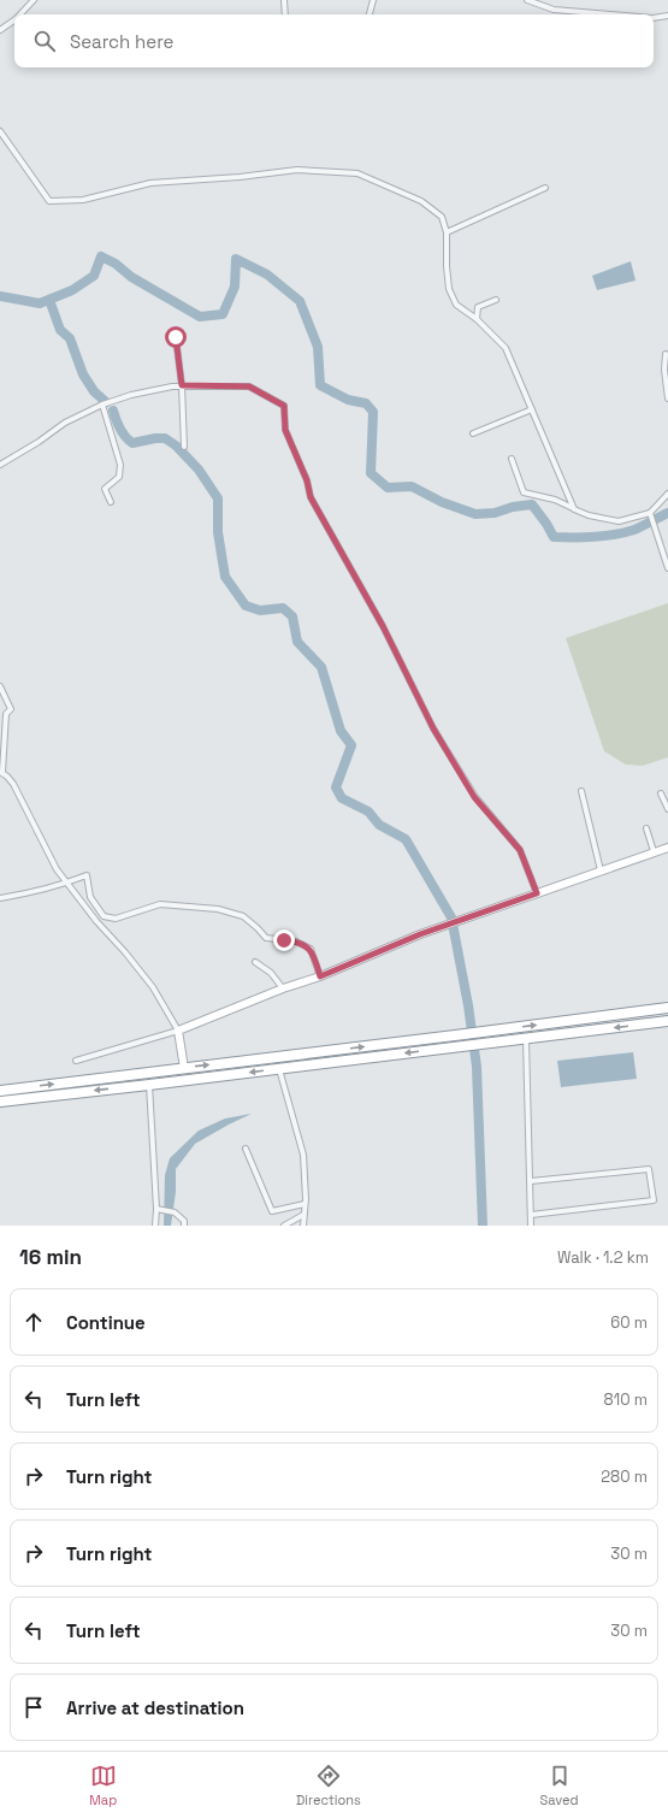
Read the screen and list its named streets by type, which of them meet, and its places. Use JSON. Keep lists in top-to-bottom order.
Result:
{
  "page": {
    "search": "Search here",
    "heading": ["16 min", "Walk · 1.2 km"],
    "list": [
      ["Continue", "60 m"],
      ["Turn left", "810 m"],
      ["Turn right", "280 m"],
      ["Turn right", "30 m"],
      ["Turn left", "30 m"],
      "Arrive at destination"
    ],
    "nav": ["Map", "Directions", "Saved"]
  }
}
